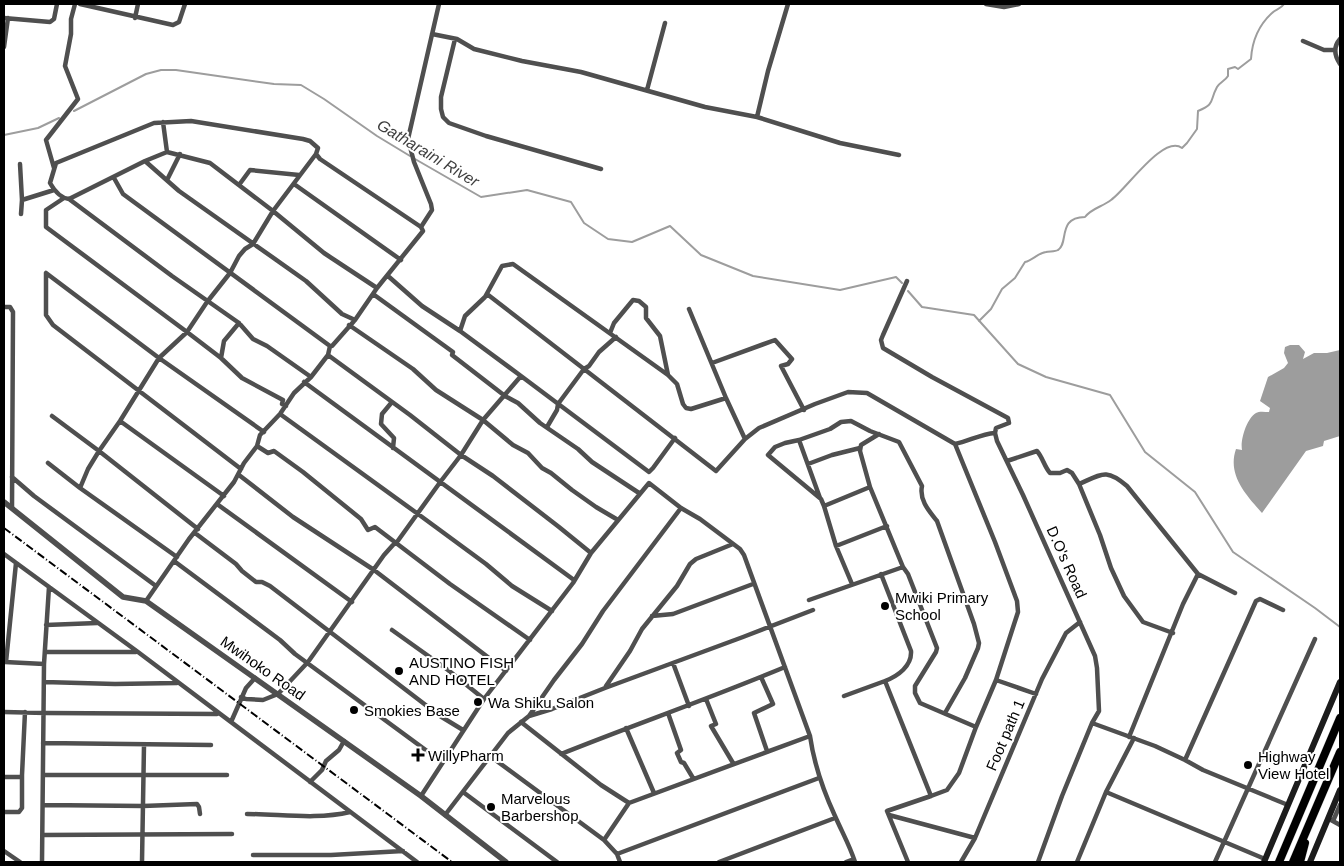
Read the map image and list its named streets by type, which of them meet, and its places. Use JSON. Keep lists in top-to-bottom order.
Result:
{
  "streets": {
    "street": ["D.O's Road", "Mwihoko Road", "Foot path 1"]
  },
  "crossings": [
    ["D.O's Road", "Foot path 1"]
  ],
  "water": ["Gatharaini River"],
  "places": {
    "other": [
      "Mwiki Primary School",
      "AUSTINO FISH AND HOTEL",
      "Wa Shiku Salon",
      "Smokies Base",
      "Highway View Hotel",
      "Marvelous Barbershop"
    ],
    "health": ["WillyPharm"]
  }
}
